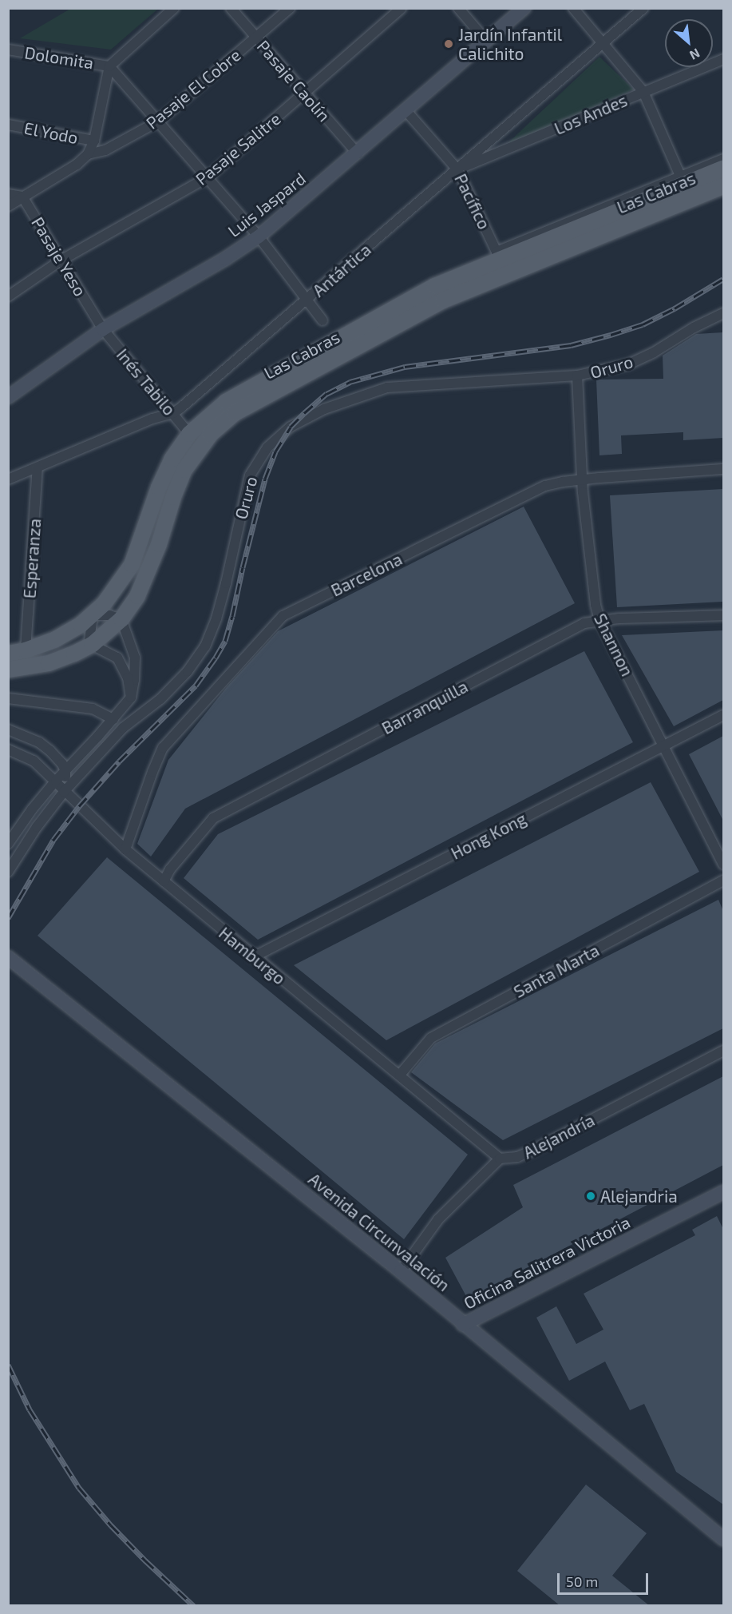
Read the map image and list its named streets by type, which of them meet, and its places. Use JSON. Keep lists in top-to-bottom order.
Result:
{
  "streets": {
    "main road": ["Las Cabras"],
    "street": [
      "Dolomita",
      "Pasaje Caolín",
      "Pasaje El Cobre",
      "Los Andes",
      "El Yodo",
      "Pasaje Salitre",
      "Pacífico",
      "Luis Jaspard",
      "Pasaje Yeso",
      "Antártica",
      "Oruro",
      "Inés Tabilo",
      "Esperanza",
      "Barcelona",
      "Shannon",
      "Barranquilla",
      "Hong Kong",
      "Hamburgo",
      "Santa Marta",
      "Alejandría",
      "Avenida Circunvalación",
      "Oficina Salitrera Victoria"
    ]
  },
  "crossings": [
    ["Pasaje Caolín", "Pasaje El Cobre"],
    ["Pasaje Caolín", "Pasaje Salitre"],
    ["Pasaje Caolín", "Luis Jaspard"],
    ["Los Andes", "Pacífico"],
    ["Los Andes", "Antártica"],
    ["Pasaje Salitre", "Pasaje Yeso"],
    ["Las Cabras", "Inés Tabilo"],
    ["Las Cabras", "Esperanza"],
    ["Pacífico", "Luis Jaspard"],
    ["Pacífico", "Antártica"],
    ["Luis Jaspard", "Pasaje Yeso"],
    ["Luis Jaspard", "Inés Tabilo"],
    ["Pasaje Yeso", "Inés Tabilo"],
    ["Antártica", "Inés Tabilo"],
    ["Antártica", "Esperanza"],
    ["Oruro", "Shannon"],
    ["Oruro", "Hamburgo"],
    ["Barcelona", "Shannon"],
    ["Barcelona", "Hamburgo"],
    ["Shannon", "Barranquilla"],
    ["Shannon", "Hong Kong"],
    ["Barranquilla", "Hamburgo"],
    ["Hong Kong", "Hamburgo"],
    ["Hamburgo", "Santa Marta"],
    ["Hamburgo", "Alejandría"],
    ["Alejandría", "Avenida Circunvalación"],
    ["Avenida Circunvalación", "Oficina Salitrera Victoria"]
  ],
  "places": ["Jardín Infantil Calichito", "Alejandria"],
  "scale_bar": "50 m",
  "north": "bottom right"
}
